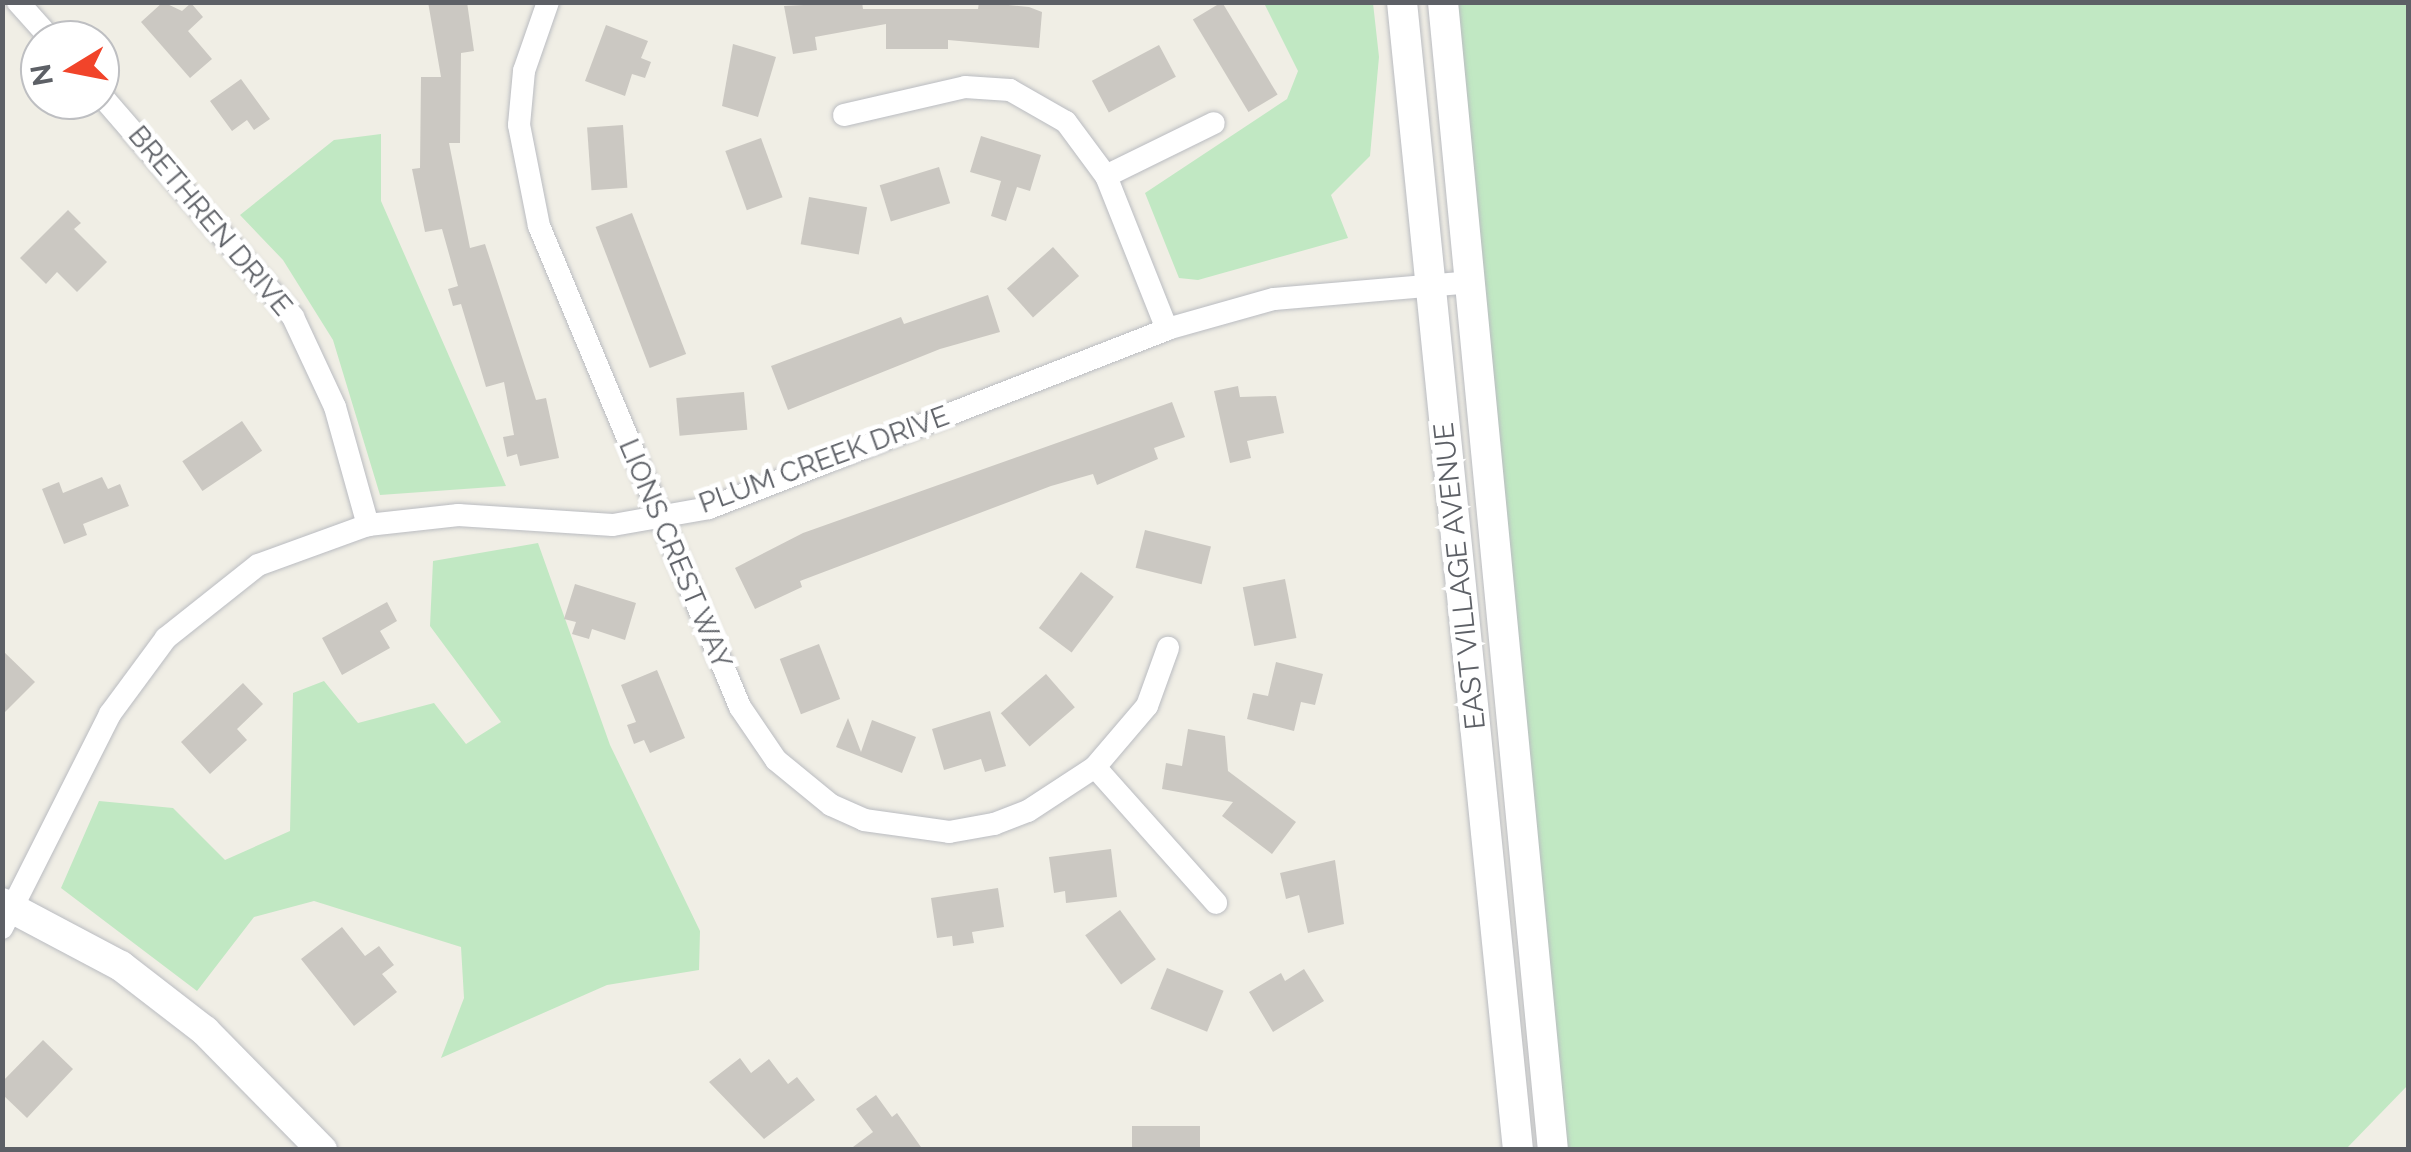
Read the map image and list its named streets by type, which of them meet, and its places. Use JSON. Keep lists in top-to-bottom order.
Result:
{
  "streets": {
    "street": [
      "BRETHREN DRIVE",
      "PLUM CREEK DRIVE",
      "LIONS CREST WAY",
      "EAST VILLAGE AVENUE"
    ]
  },
  "crossings": [
    ["BRETHREN DRIVE", "PLUM CREEK DRIVE"],
    ["PLUM CREEK DRIVE", "LIONS CREST WAY"],
    ["PLUM CREEK DRIVE", "EAST VILLAGE AVENUE"]
  ],
  "north": "left"
}
